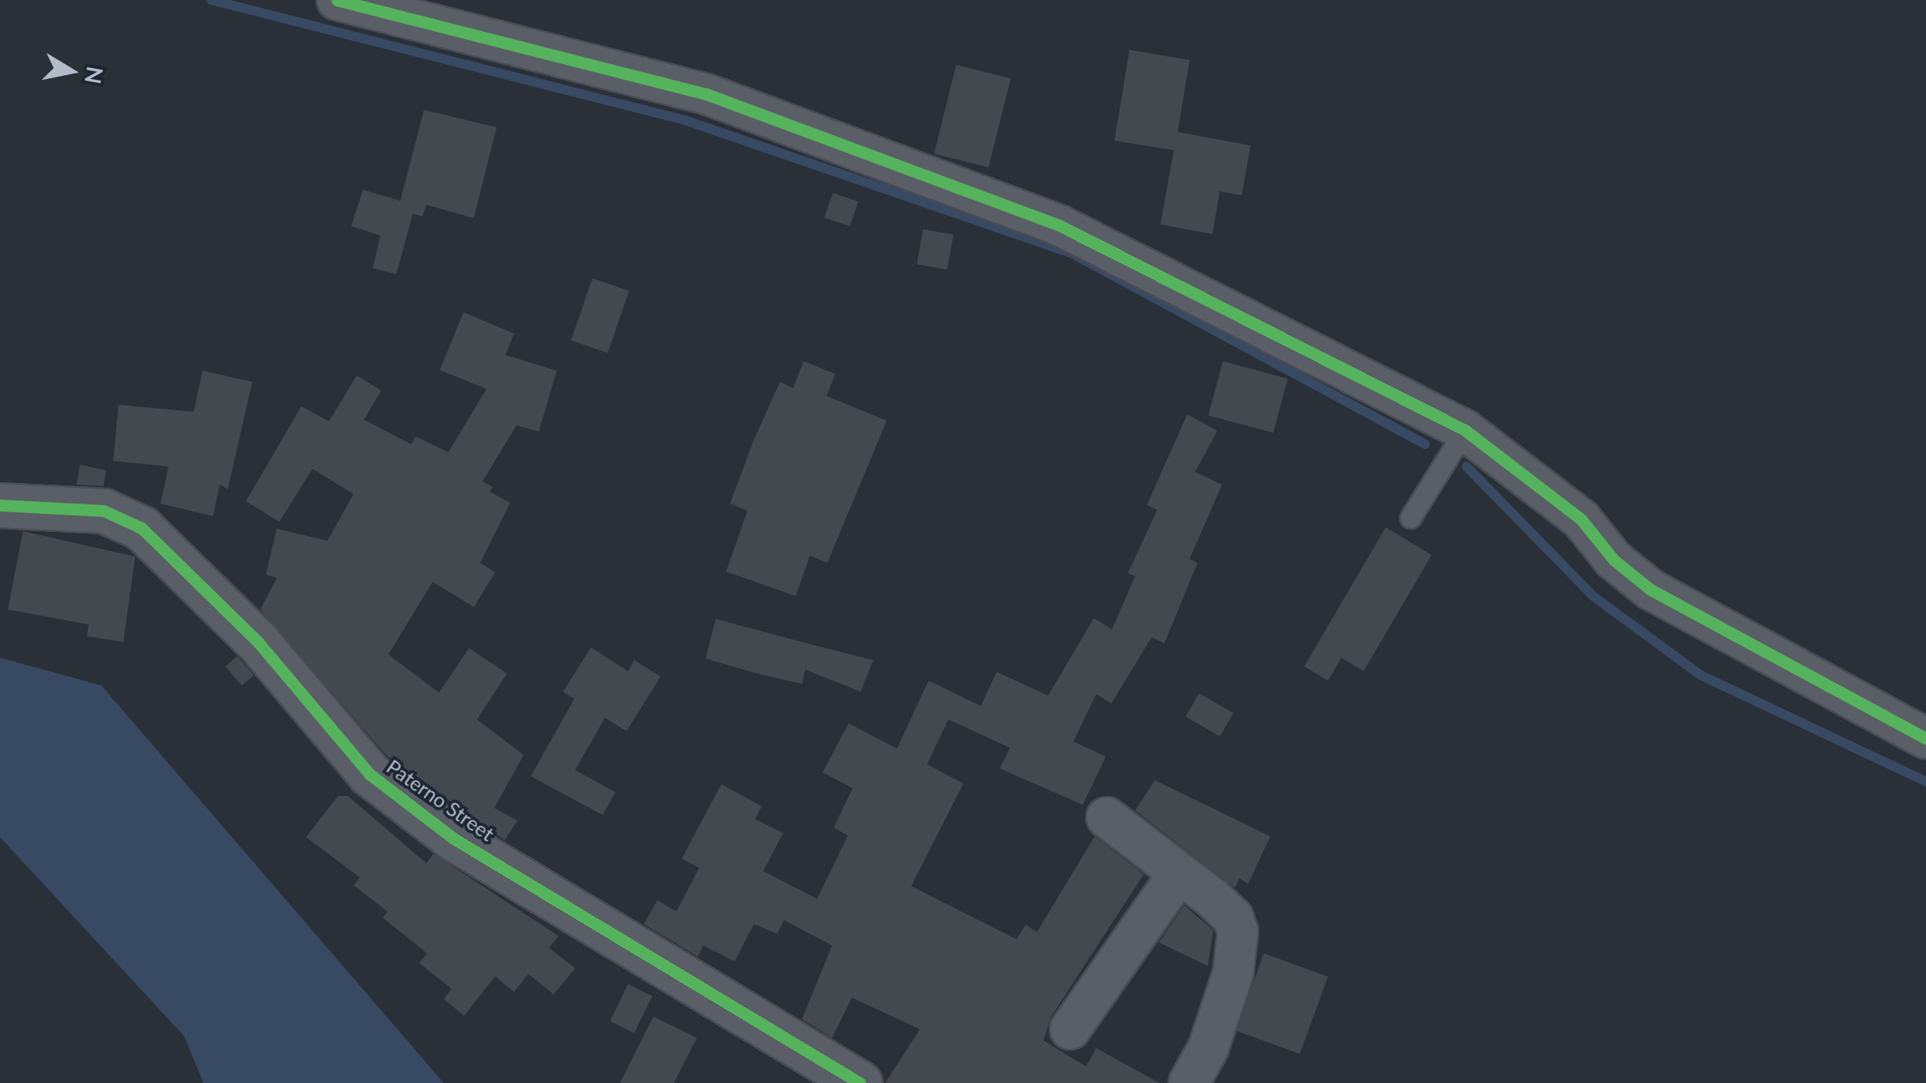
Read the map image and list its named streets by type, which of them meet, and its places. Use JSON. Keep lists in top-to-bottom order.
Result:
{
  "streets": {
    "street": ["Paterno Street"]
  },
  "north": "right"
}
